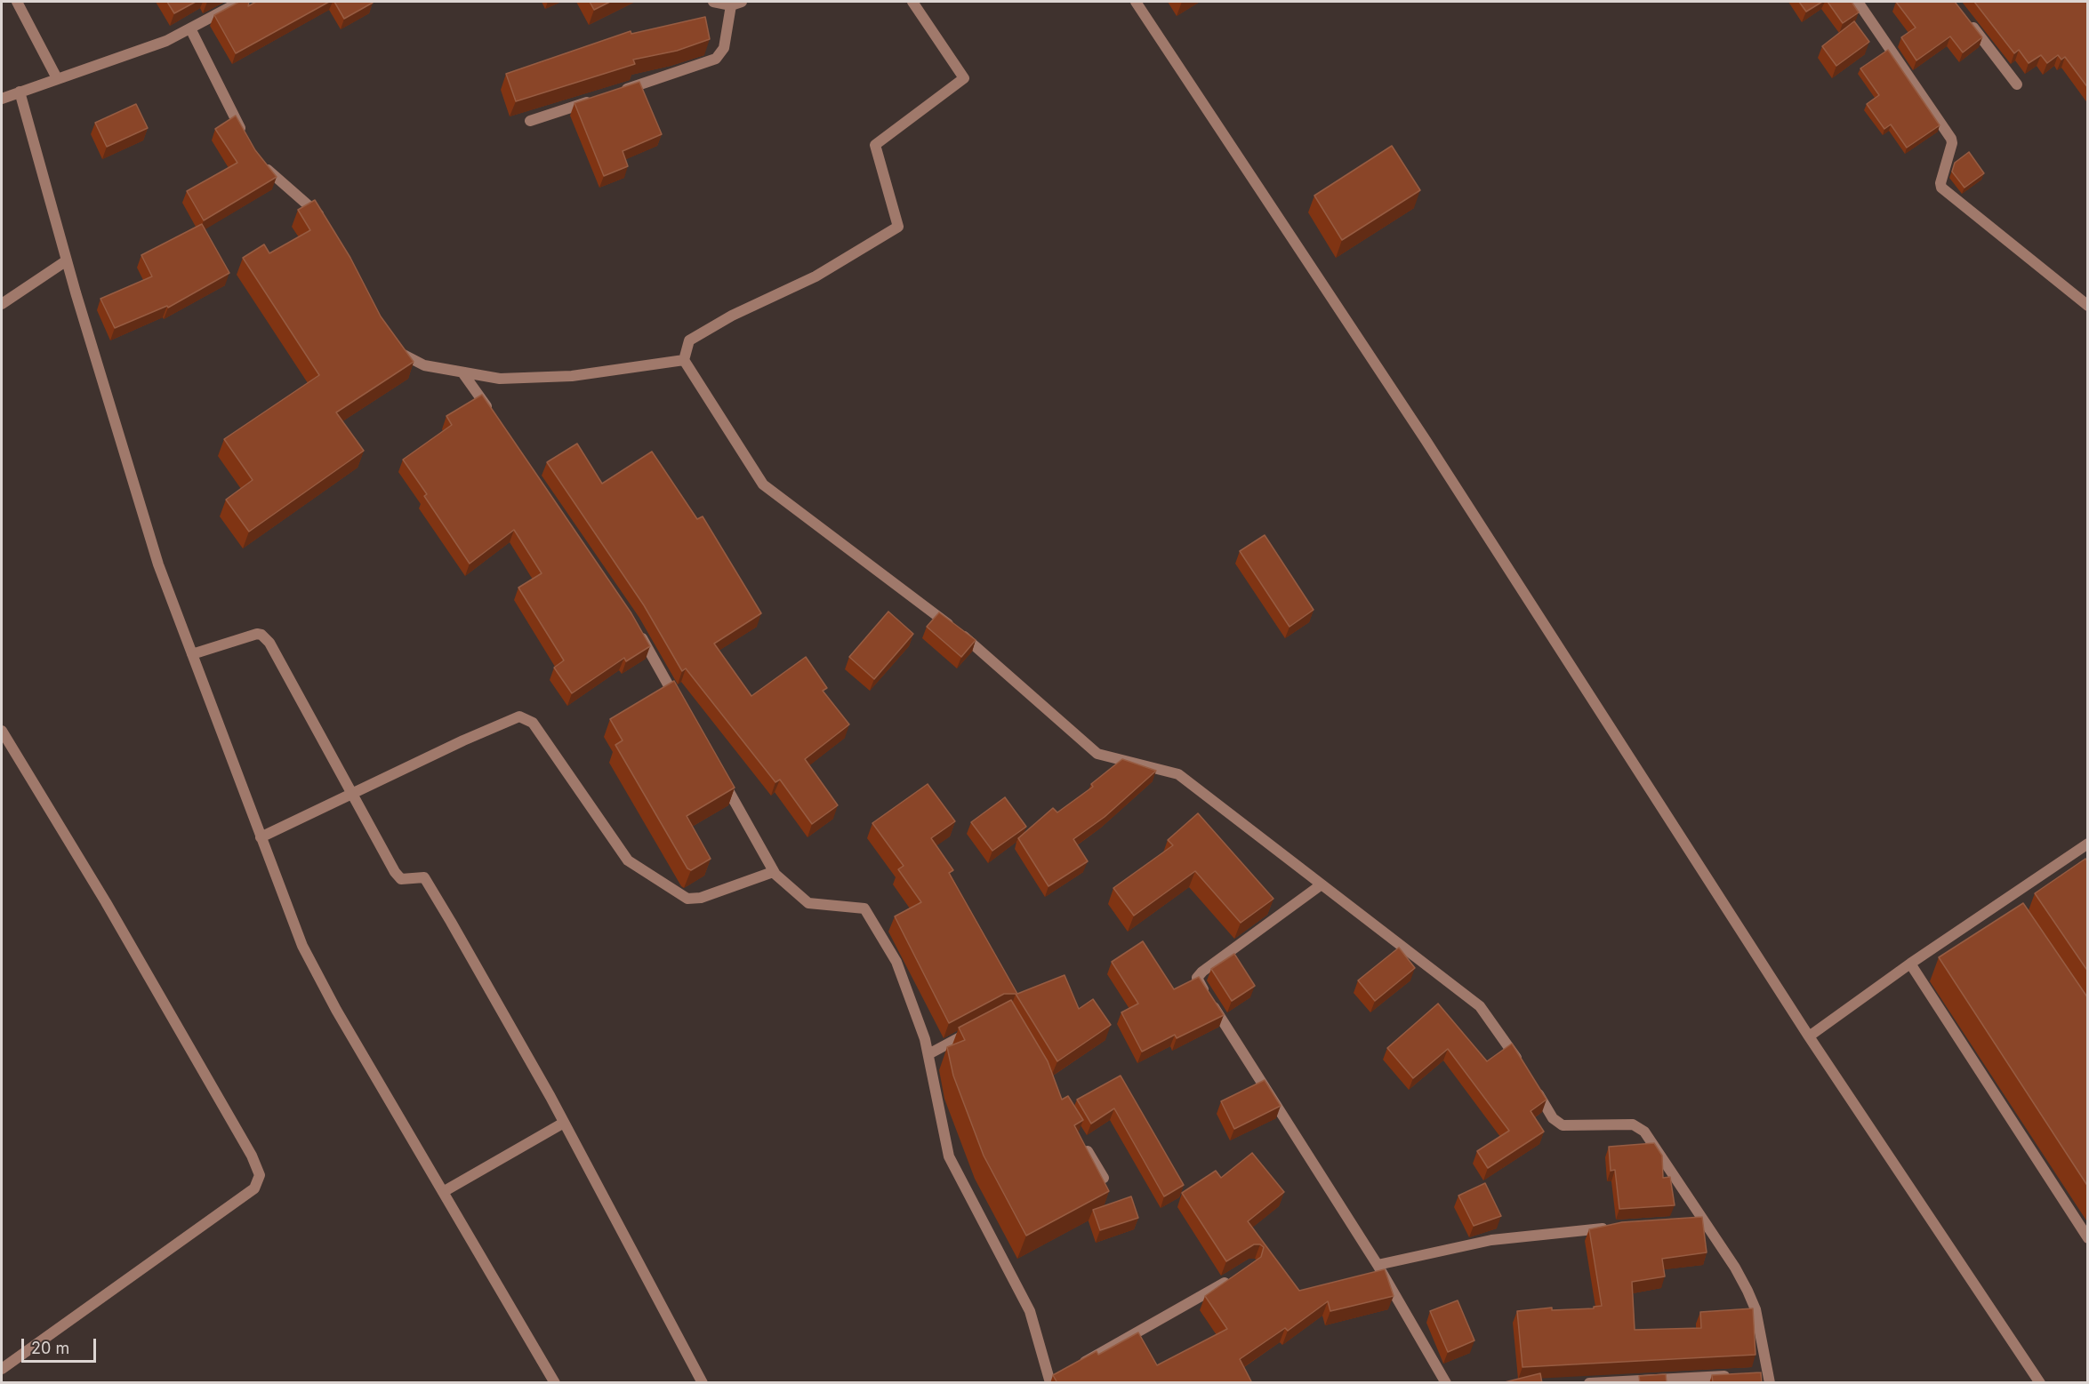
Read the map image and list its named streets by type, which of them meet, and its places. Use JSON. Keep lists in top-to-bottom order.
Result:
{
  "scale_bar": "20 m"
}
